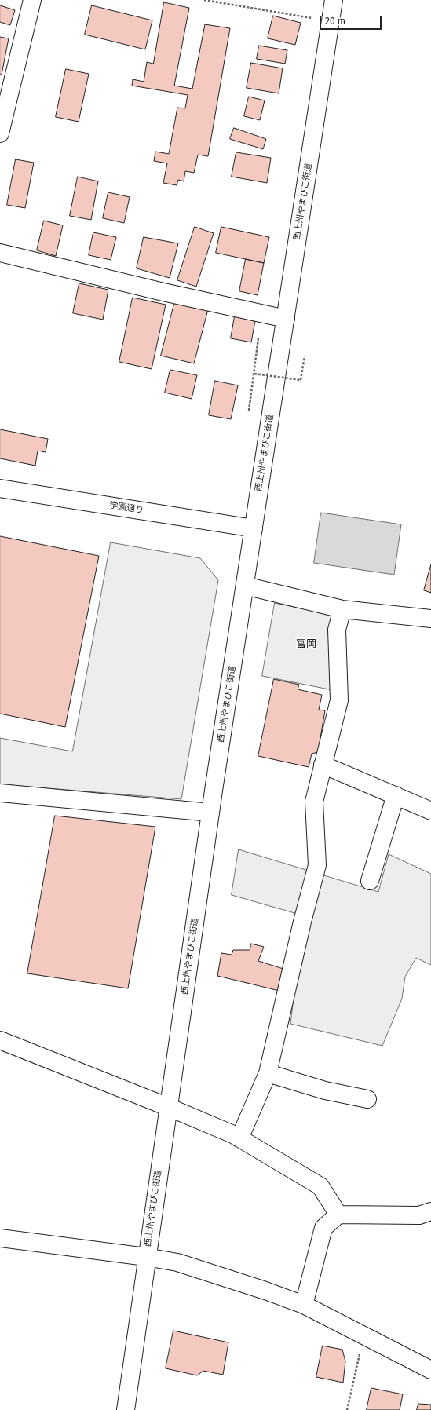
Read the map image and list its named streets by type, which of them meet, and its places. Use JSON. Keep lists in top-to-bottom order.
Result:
{
  "streets": {
    "main road": ["西上州やまびこ街道", "学園通り"]
  },
  "crossings": [
    ["西上州やまびこ街道", "学園通り"]
  ],
  "districts": ["富岡"],
  "scale_bar": "20 m"
}
